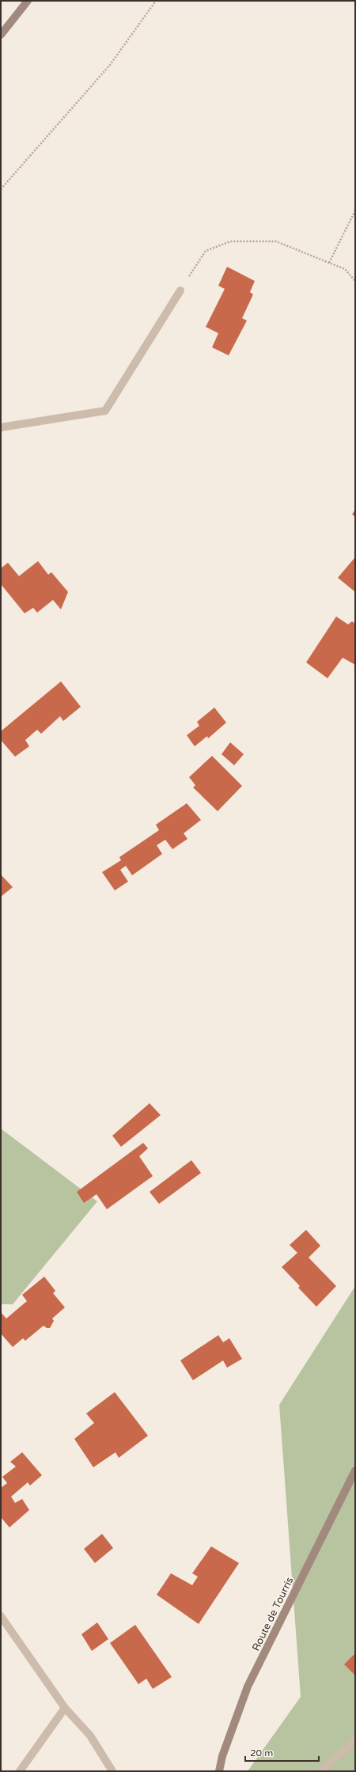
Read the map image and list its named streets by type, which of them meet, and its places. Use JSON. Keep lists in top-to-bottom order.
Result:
{
  "streets": {
    "street": ["Route de Tourris"]
  },
  "scale_bar": "20 m"
}
